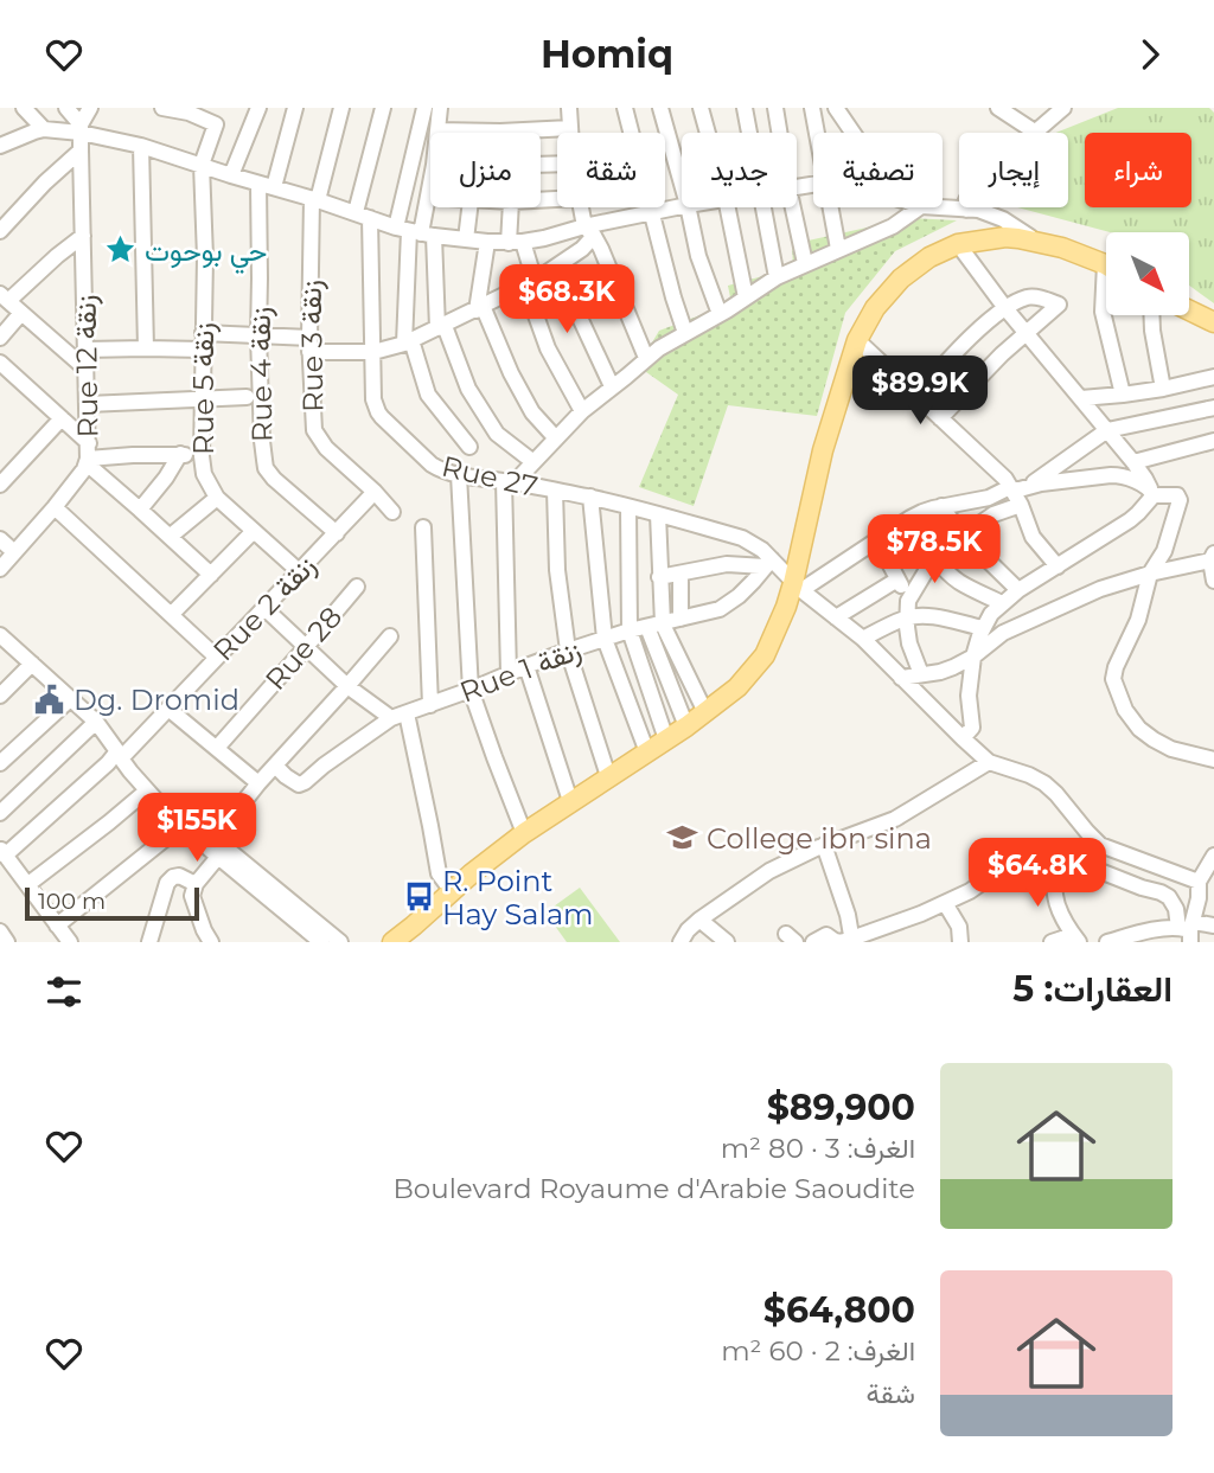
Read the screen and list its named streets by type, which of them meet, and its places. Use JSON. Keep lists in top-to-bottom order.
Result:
{
  "streets": {
    "street": [
      "Rue 3 زنقة",
      "Rue 12 زنقة",
      "Rue 4 زنقة",
      "Rue 5 زنقة",
      "Rue 27",
      "Rue 2 زنقة",
      "Rue 28",
      "Rue 1 زنقة"
    ]
  },
  "crossings": [
    ["Rue 3 زنقة", "Rue 2 زنقة"],
    ["Rue 4 زنقة", "Rue 2 زنقة"],
    ["Rue 5 زنقة", "Rue 2 زنقة"],
    ["Rue 27", "Rue 1 زنقة"]
  ],
  "places": {
    "place": ["حي بوحوت"],
    "public building": ["Dg. Dromid"],
    "school or university": ["College ibn sina"],
    "bus stop": ["R. Point Hay Salam"]
  },
  "scale_bar": "100 m",
  "north": "bottom right",
  "page": {
    "header": "Homiq",
    "chip": [
      "شراء",
      "إيجار",
      "تصفية",
      "جديد",
      "شقة",
      "منزل"
    ],
    "price": [
      "$68.3K",
      "$89.9K",
      "$78.5K",
      "$155K",
      "$64.8K"
    ],
    "scale": "100 m",
    "heading": "العقارات: 5",
    "list": [
      {
        "name": "$89,900",
        "note": "الغرف: 3 · 80 m² · Boulevard Royaume d'Arabie Saoudite"
      },
      {
        "name": "$64,800",
        "note": "الغرف: 2 · 60 m² · شقة"
      }
    ]
  }
}
